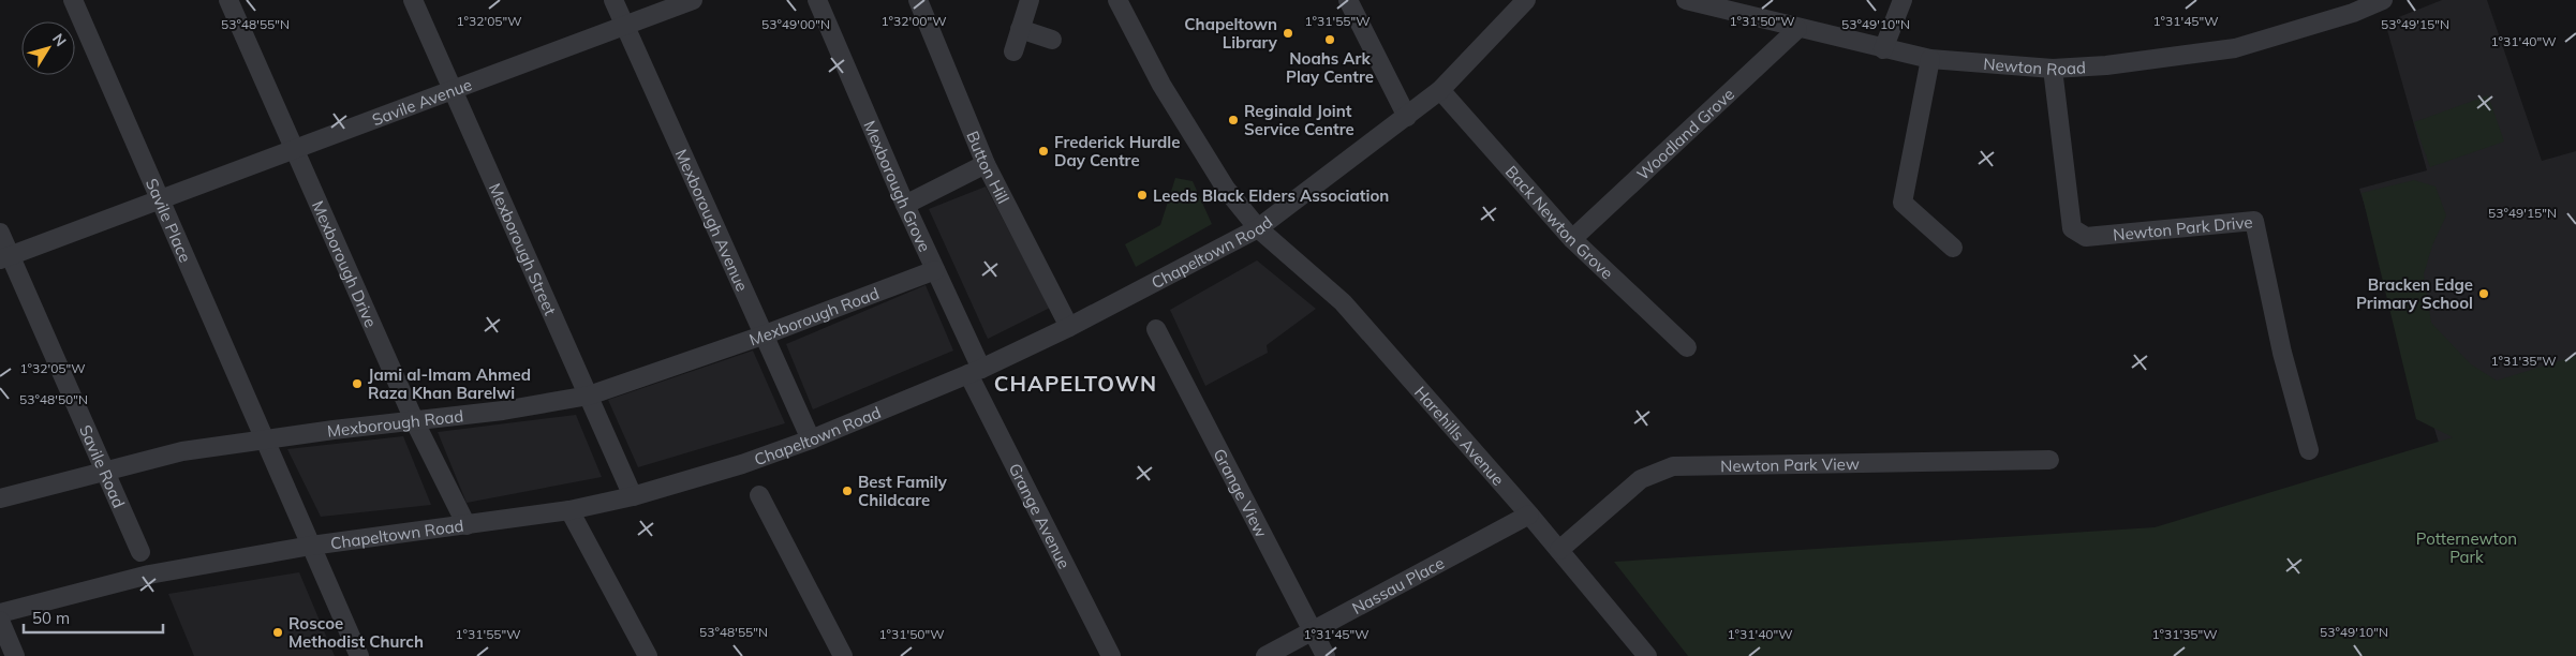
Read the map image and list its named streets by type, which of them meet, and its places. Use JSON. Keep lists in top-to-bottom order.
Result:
{
  "streets": {
    "street": [
      "Newton Road",
      "Savile Avenue",
      "Woodland Grove",
      "Button Hill",
      "Mexborough Grove",
      "Savile Place",
      "Mexborough Avenue",
      "Back Newton Grove",
      "Newton Park Drive",
      "Mexborough Street",
      "Chapeltown Road",
      "Mexborough Drive",
      "Mexborough Road",
      "Harehills Avenue",
      "Newton Park View",
      "Savile Road",
      "Grange View",
      "Grange Avenue",
      "Nassau Place"
    ]
  },
  "crossings": [
    ["Newton Road", "Woodland Grove"],
    ["Newton Road", "Newton Park Drive"],
    ["Savile Avenue", "Savile Place"],
    ["Savile Avenue", "Mexborough Avenue"],
    ["Savile Avenue", "Mexborough Street"],
    ["Savile Avenue", "Mexborough Drive"],
    ["Savile Avenue", "Savile Road"],
    ["Woodland Grove", "Back Newton Grove"],
    ["Button Hill", "Chapeltown Road"],
    ["Mexborough Grove", "Chapeltown Road"],
    ["Mexborough Grove", "Mexborough Road"],
    ["Mexborough Grove", "Grange Avenue"],
    ["Savile Place", "Chapeltown Road"],
    ["Savile Place", "Mexborough Road"],
    ["Mexborough Avenue", "Chapeltown Road"],
    ["Mexborough Avenue", "Mexborough Road"],
    ["Back Newton Grove", "Chapeltown Road"],
    ["Mexborough Street", "Chapeltown Road"],
    ["Mexborough Street", "Mexborough Road"],
    ["Chapeltown Road", "Mexborough Drive"],
    ["Chapeltown Road", "Harehills Avenue"],
    ["Chapeltown Road", "Savile Road"],
    ["Chapeltown Road", "Grange Avenue"],
    ["Mexborough Drive", "Mexborough Road"],
    ["Mexborough Road", "Savile Road"],
    ["Harehills Avenue", "Newton Park View"],
    ["Harehills Avenue", "Nassau Place"],
    ["Grange View", "Nassau Place"]
  ],
  "districts": ["CHAPELTOWN"],
  "parks": ["Potternewton Park"],
  "places": [
    "Chapeltown Library",
    "Noahs Ark Play Centre",
    "Reginald Joint Service Centre",
    "Frederick Hurdle Day Centre",
    "Leeds Black Elders Association",
    "Bracken Edge Primary School",
    "Jami al-Imam Ahmed Raza Khan Barelwi",
    "Best Family Childcare",
    "Roscoe Methodist Church"
  ],
  "scale_bar": "50 m",
  "north": "top right",
  "coordinates": [
    "1°32'05\"W",
    "1°32'00\"W",
    "1°31'55\"W",
    "1°31'50\"W",
    "1°31'45\"W",
    "53°48'55\"N",
    "53°49'00\"N",
    "53°49'10\"N",
    "53°49'15\"N",
    "1°31'40\"W",
    "1°31'35\"W",
    "53°48'50\"N"
  ]
}
